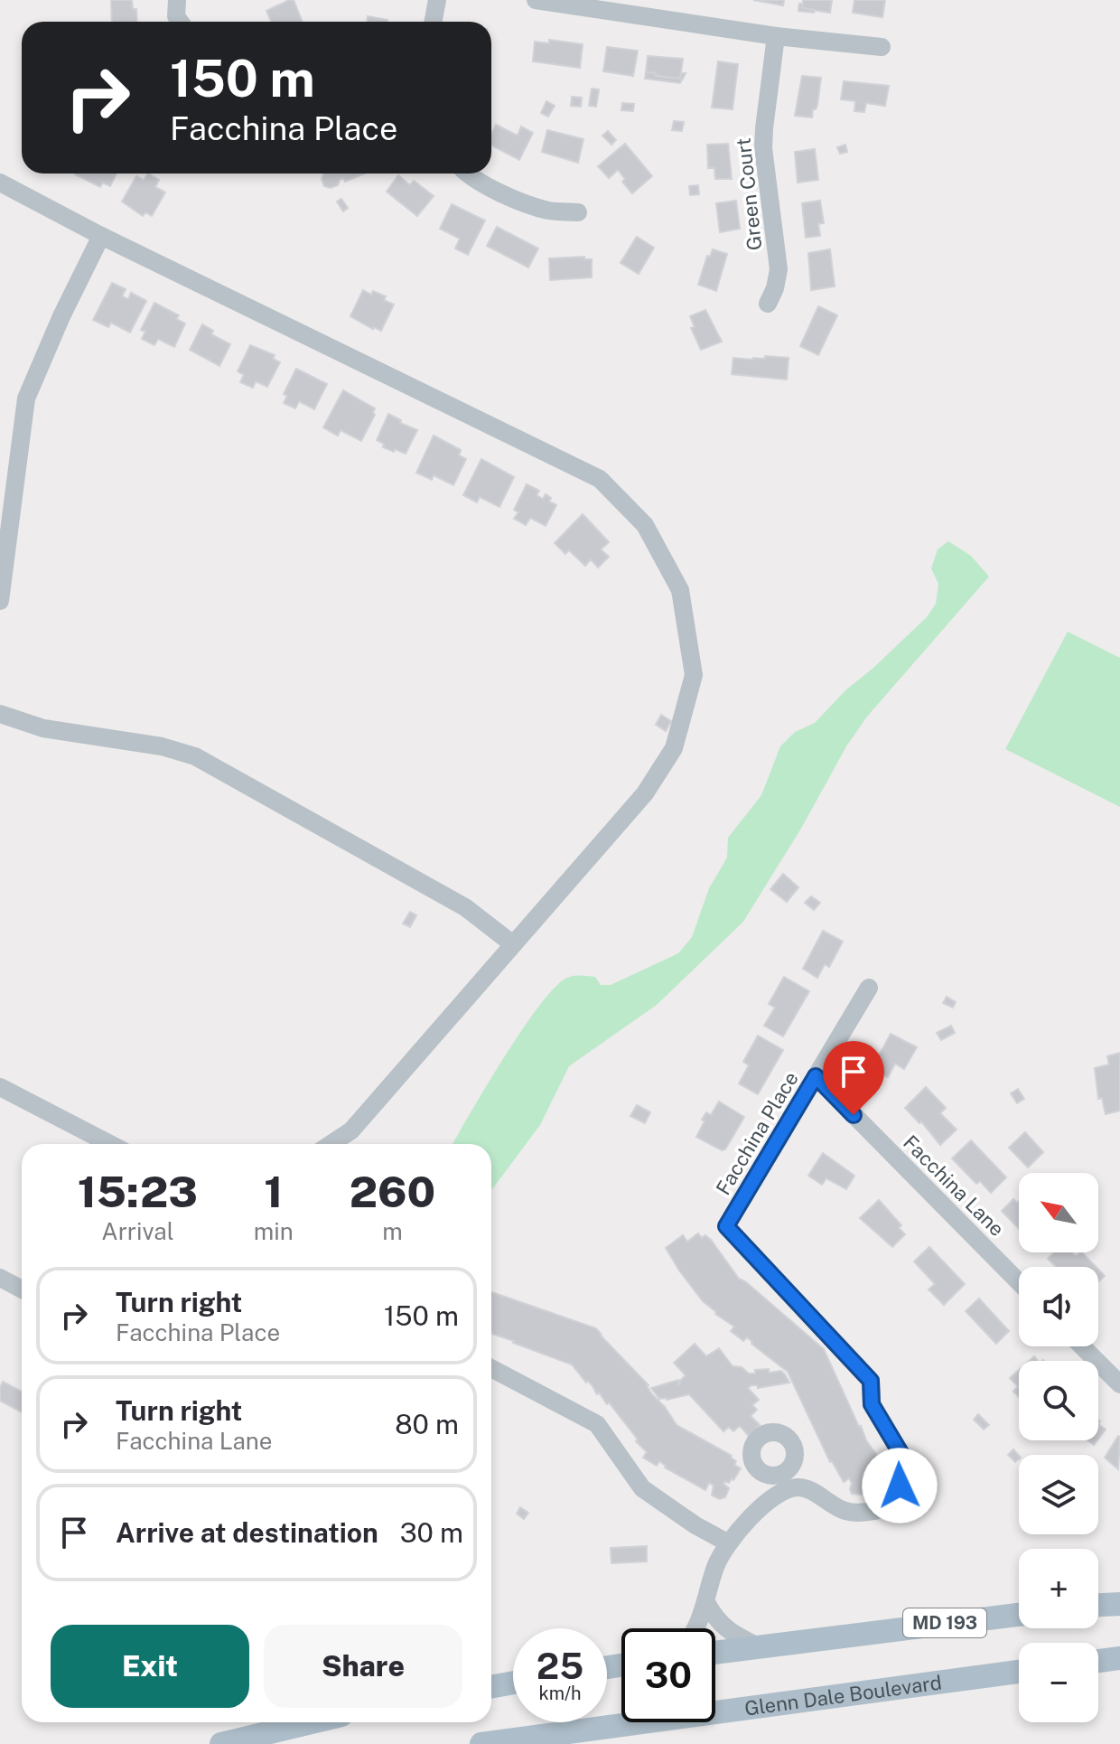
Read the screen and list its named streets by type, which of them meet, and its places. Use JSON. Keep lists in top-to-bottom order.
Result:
{
  "streets": {
    "main road": ["MD 193", "Glenn Dale Boulevard"],
    "street": ["Green Court", "Facchina Place", "Facchina Lane"]
  },
  "crossings": [
    ["Facchina Place", "Facchina Lane"]
  ],
  "north": "top left",
  "page": {
    "turn": ["150 m", "Facchina Place"],
    "eta": [
      "15:23",
      "Arrival",
      "1",
      "min",
      "260",
      "m"
    ],
    "map_buttons": ["+", "−"],
    "list": [
      {
        "name": "Turn right",
        "note": "Facchina Place",
        "value": "150 m"
      },
      {
        "name": "Turn right",
        "note": "Facchina Lane",
        "value": "80 m"
      },
      {
        "name": "Arrive at destination",
        "value": "30 m"
      }
    ],
    "buttons": ["Exit", "Share"],
    "speed": "25 km/h",
    "limit": "30"
  }
}
